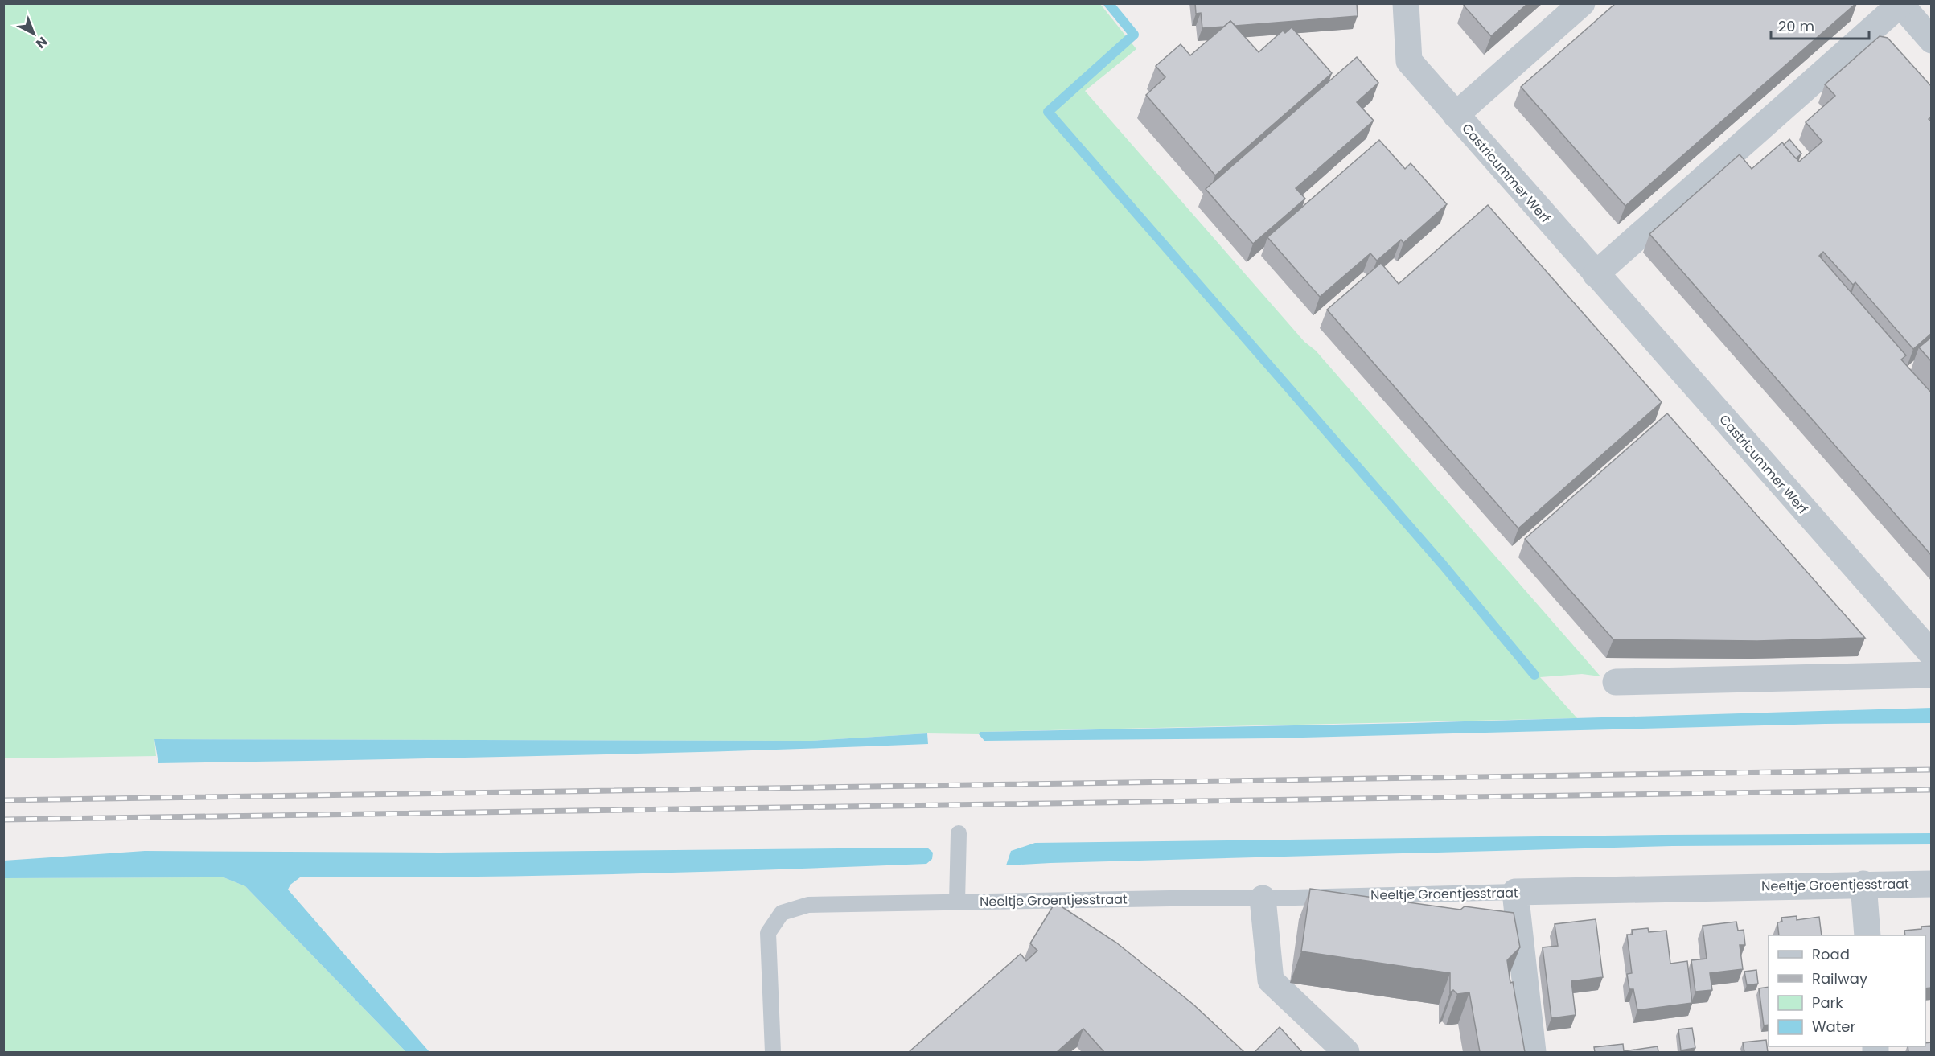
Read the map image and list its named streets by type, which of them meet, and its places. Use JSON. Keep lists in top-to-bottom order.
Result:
{
  "streets": {
    "street": ["Castricummer Werf", "Neeltje Groentjesstraat"]
  },
  "legend": [
    "Road",
    "Railway",
    "Park",
    "Water"
  ],
  "scale_bar": "20 m",
  "north": "bottom right"
}
